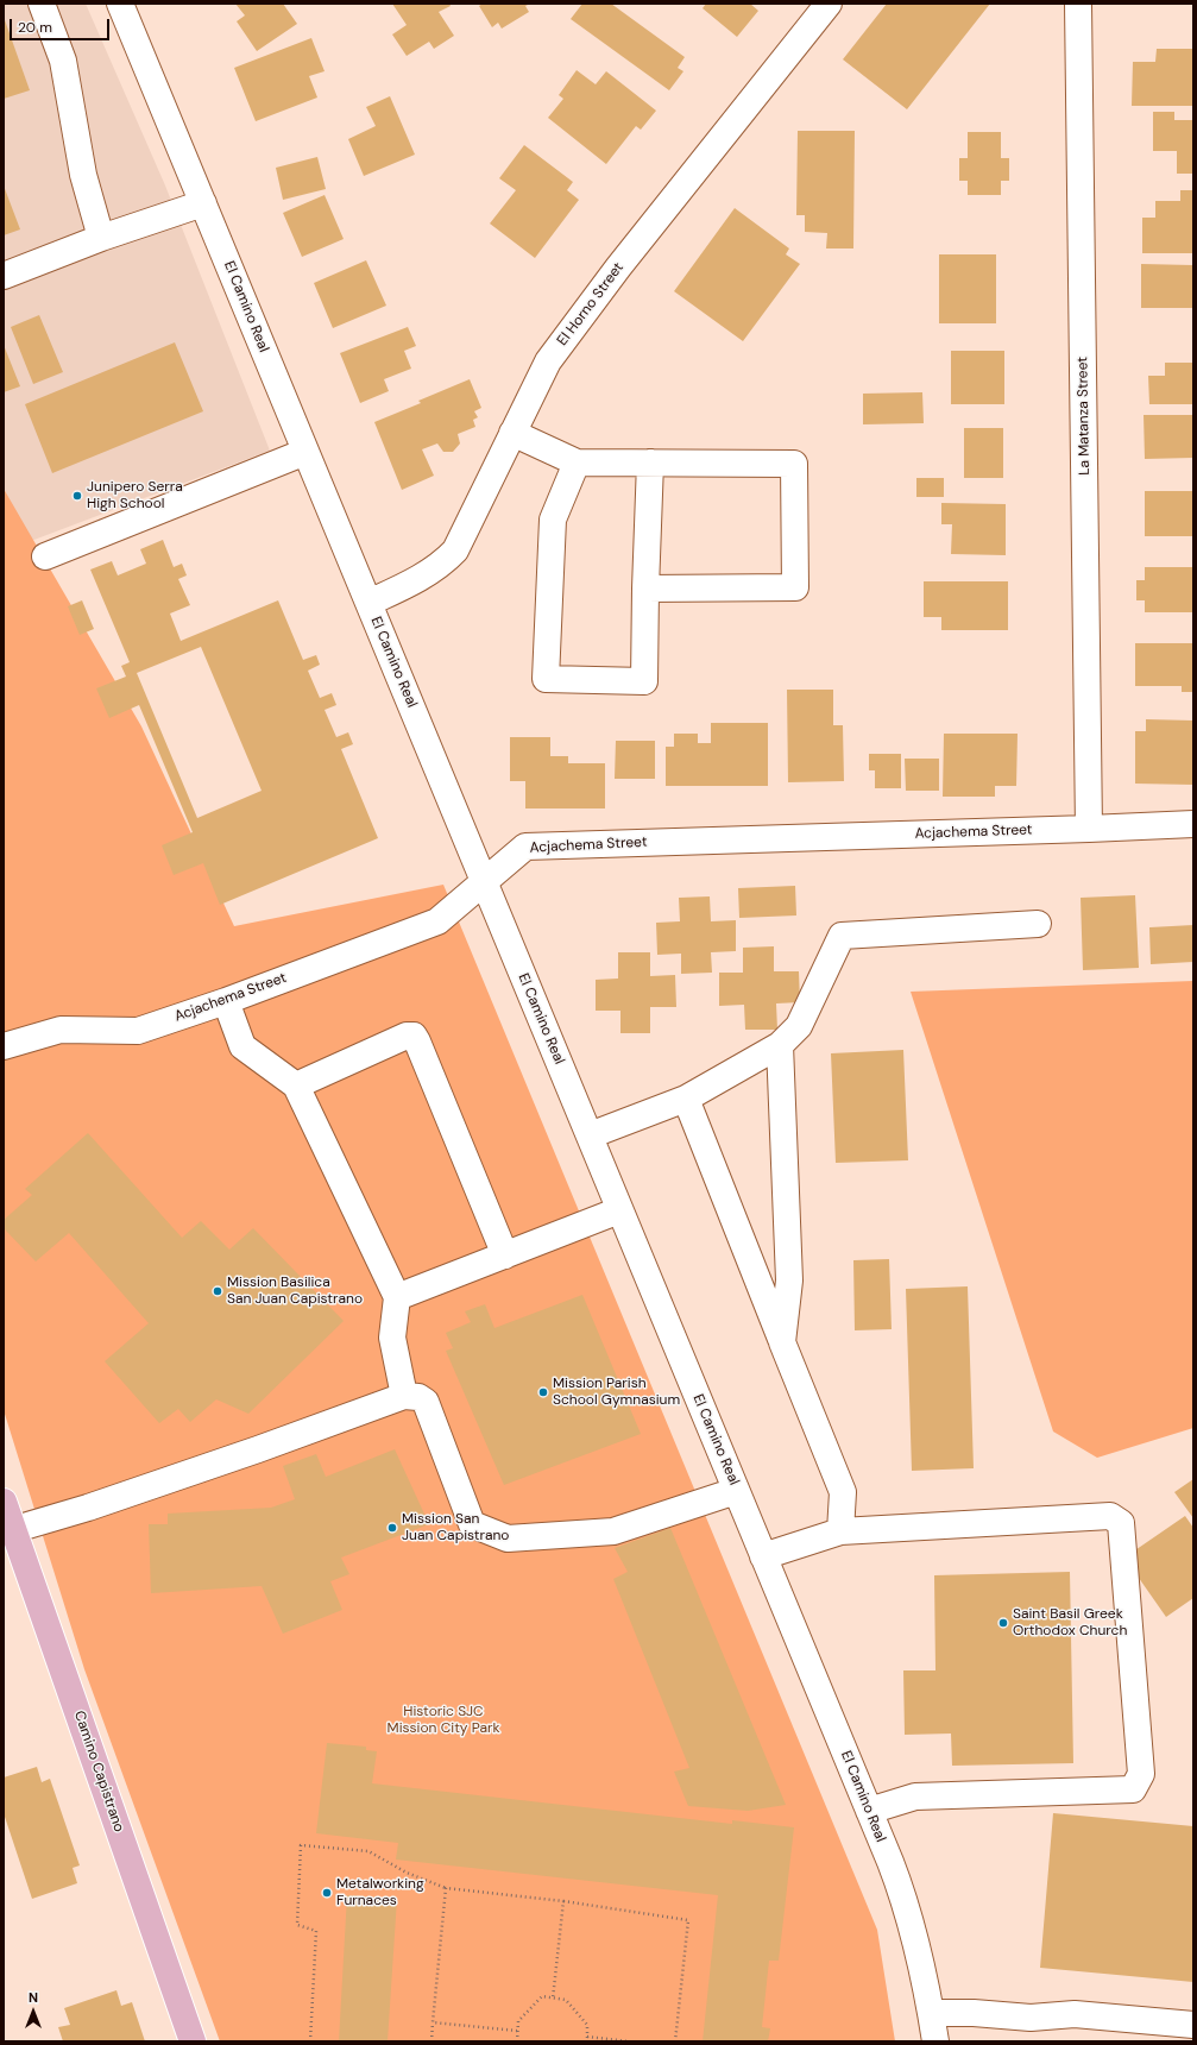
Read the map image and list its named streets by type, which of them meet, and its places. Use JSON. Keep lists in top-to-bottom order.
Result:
{
  "streets": {
    "main road": ["Camino Capistrano"],
    "street": [
      "El Horno Street",
      "El Camino Real",
      "La Matanza Street",
      "Acjachema Street"
    ]
  },
  "crossings": [
    ["El Horno Street", "El Camino Real"],
    ["El Camino Real", "Acjachema Street"],
    ["La Matanza Street", "Acjachema Street"]
  ],
  "parks": ["Historic SJC Mission City Park"],
  "places": [
    "Junipero Serra High School",
    "Mission Basilica San Juan Capistrano",
    "Mission Parish School Gymnasium",
    "Mission San Juan Capistrano",
    "Saint Basil Greek Orthodox Church",
    "Metalworking Furnaces"
  ],
  "scale_bar": "20 m",
  "north": "top"
}
